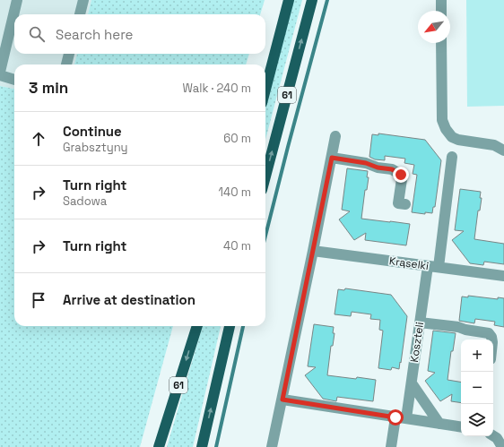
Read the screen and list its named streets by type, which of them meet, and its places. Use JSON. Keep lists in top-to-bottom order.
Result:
{
  "streets": {
    "main road": ["61"],
    "street": ["Krąselki", "Koszteli"]
  },
  "crossings": [
    ["Krąselki", "Koszteli"]
  ],
  "north": "bottom left",
  "page": {
    "search": "Search here",
    "heading": ["3 min", "Walk · 240 m"],
    "list": [
      ["Continue", "Grabsztyny", "60 m"],
      ["Turn right", "Sadowa", "140 m"],
      ["Turn right", "40 m"],
      "Arrive at destination"
    ],
    "map_buttons": ["+", "−"]
  }
}
